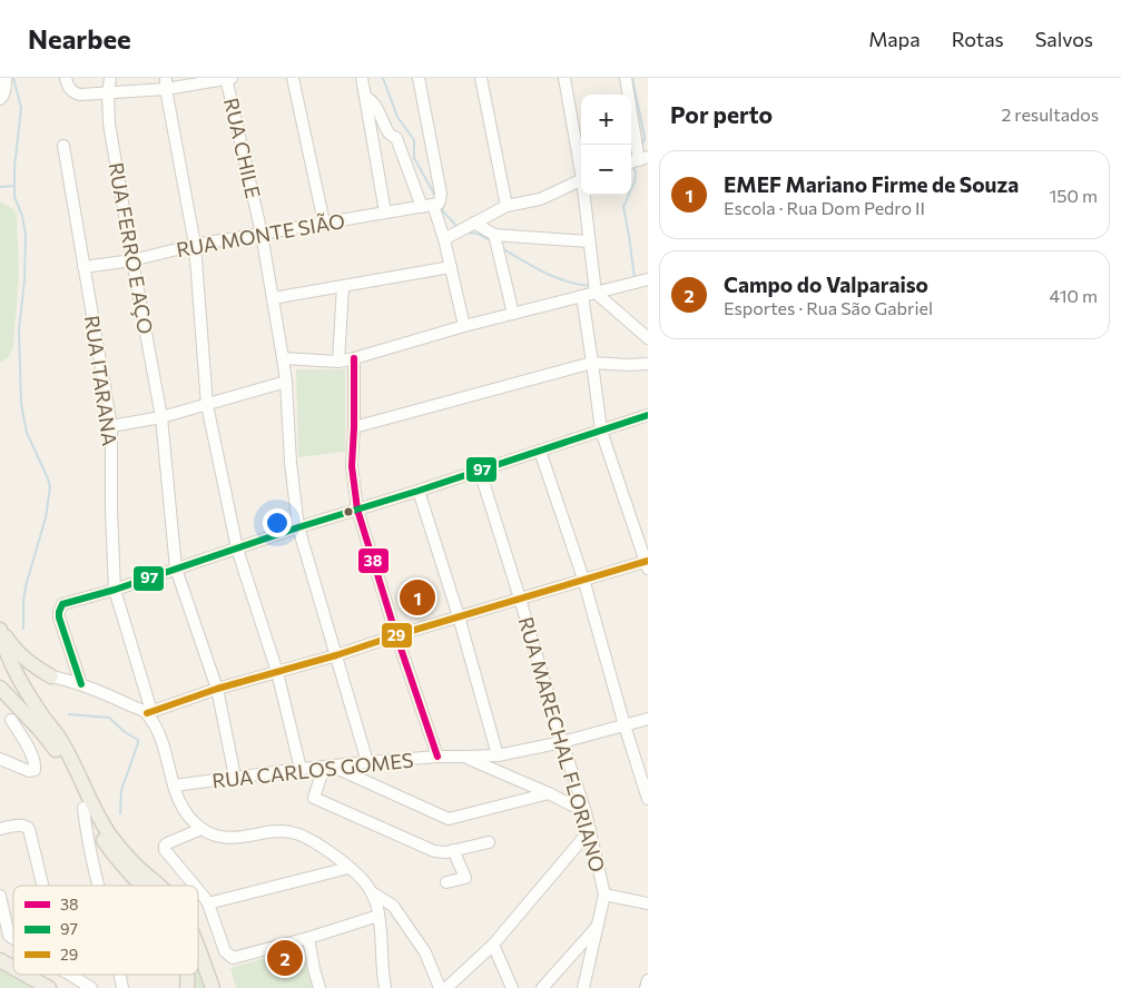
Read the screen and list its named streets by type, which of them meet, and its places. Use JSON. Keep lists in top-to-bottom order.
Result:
{
  "streets": {
    "street": [
      "RUA CHILE",
      "RUA MONTE SIÃO",
      "RUA FERRO E AÇO",
      "RUA ITARANA",
      "RUA MARECHAL FLORIANO",
      "RUA CARLOS GOMES"
    ]
  },
  "crossings": [
    ["RUA CHILE", "RUA MONTE SIÃO"],
    ["RUA CHILE", "RUA CARLOS GOMES"],
    ["RUA MONTE SIÃO", "RUA FERRO E AÇO"],
    ["RUA MONTE SIÃO", "RUA ITARANA"],
    ["RUA FERRO E AÇO", "RUA CARLOS GOMES"],
    ["RUA ITARANA", "RUA CARLOS GOMES"],
    ["RUA MARECHAL FLORIANO", "RUA CARLOS GOMES"]
  ],
  "lines": ["transit line 38", "transit line 97", "transit line 29"],
  "legend": ["38", "97", "29"],
  "page": {
    "header": "Nearbee",
    "nav": ["Mapa", "Rotas", "Salvos"],
    "heading": ["Por perto", "2 resultados"],
    "map_buttons": ["+", "−"],
    "list": [
      {
        "mark": "1",
        "name": "EMEF Mariano Firme de Souza",
        "note": "Escola · Rua Dom Pedro II",
        "value": "150 m"
      },
      {
        "mark": "2",
        "name": "Campo do Valparaiso",
        "note": "Esportes · Rua São Gabriel",
        "value": "410 m"
      }
    ],
    "pins": ["1", "2"]
  }
}
